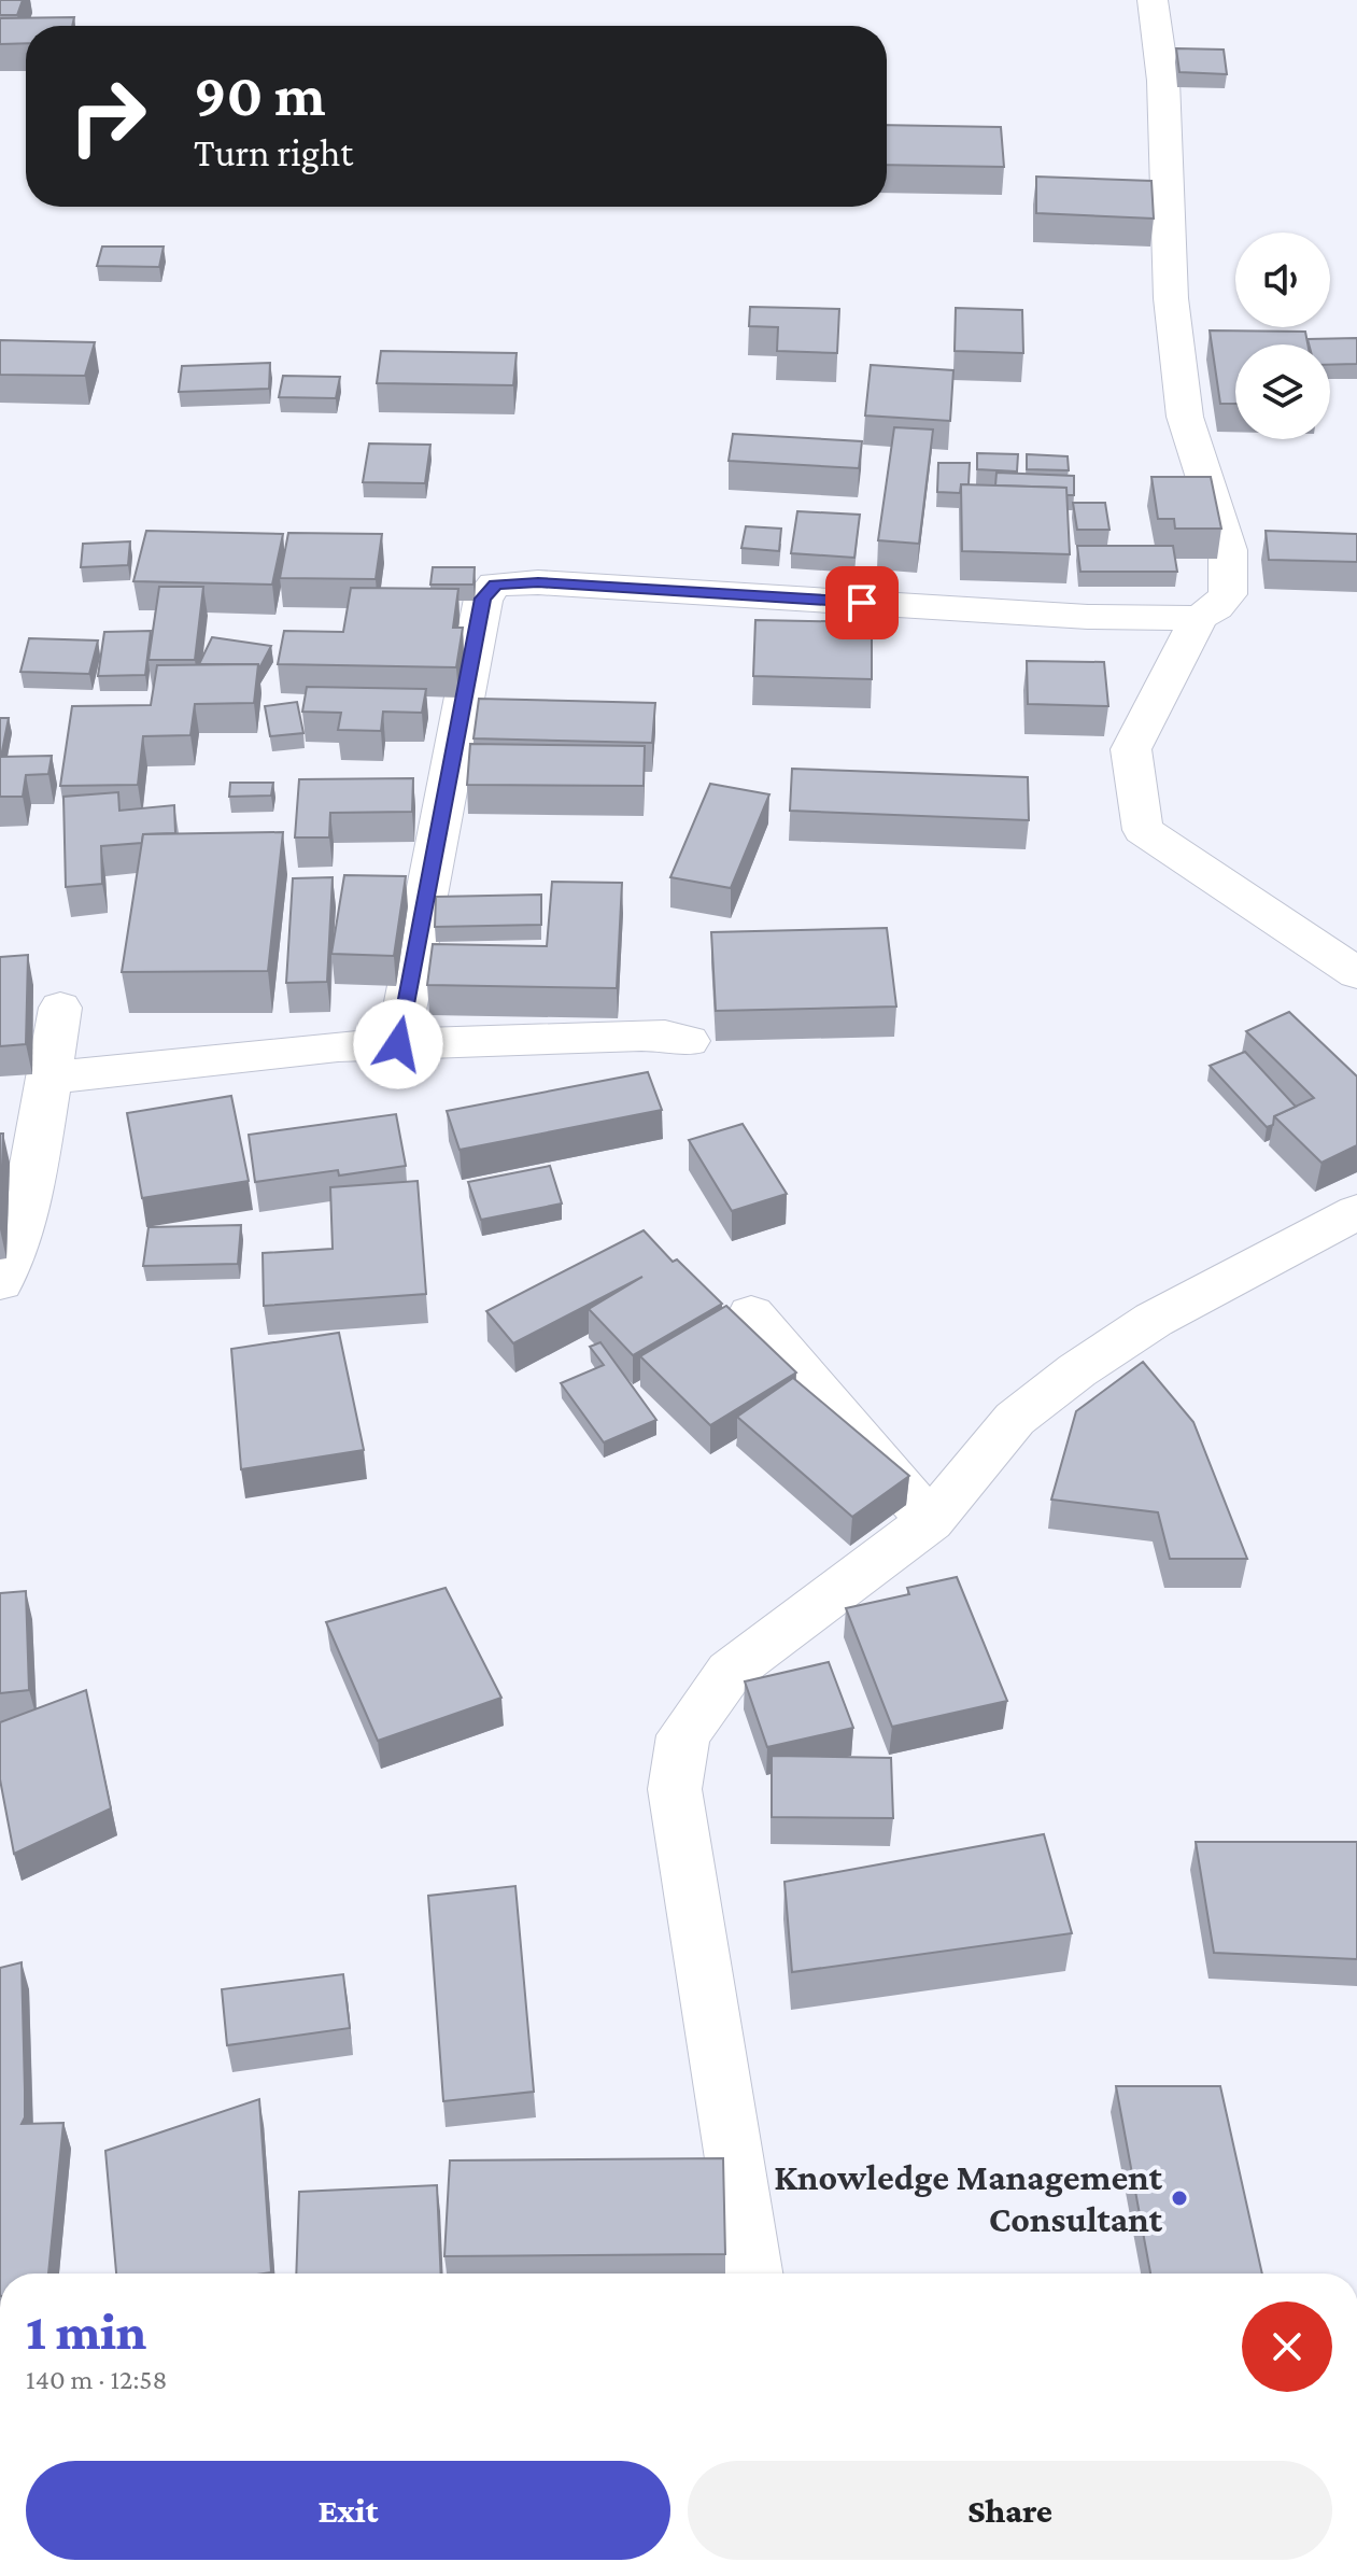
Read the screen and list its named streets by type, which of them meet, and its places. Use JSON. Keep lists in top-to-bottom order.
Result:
{
  "places": ["Knowledge Management Consultant"],
  "page": {
    "turn": ["90 m", "Turn right"],
    "heading": ["1 min", "140 m · 12:58"],
    "buttons": ["Exit", "Share"]
  }
}
